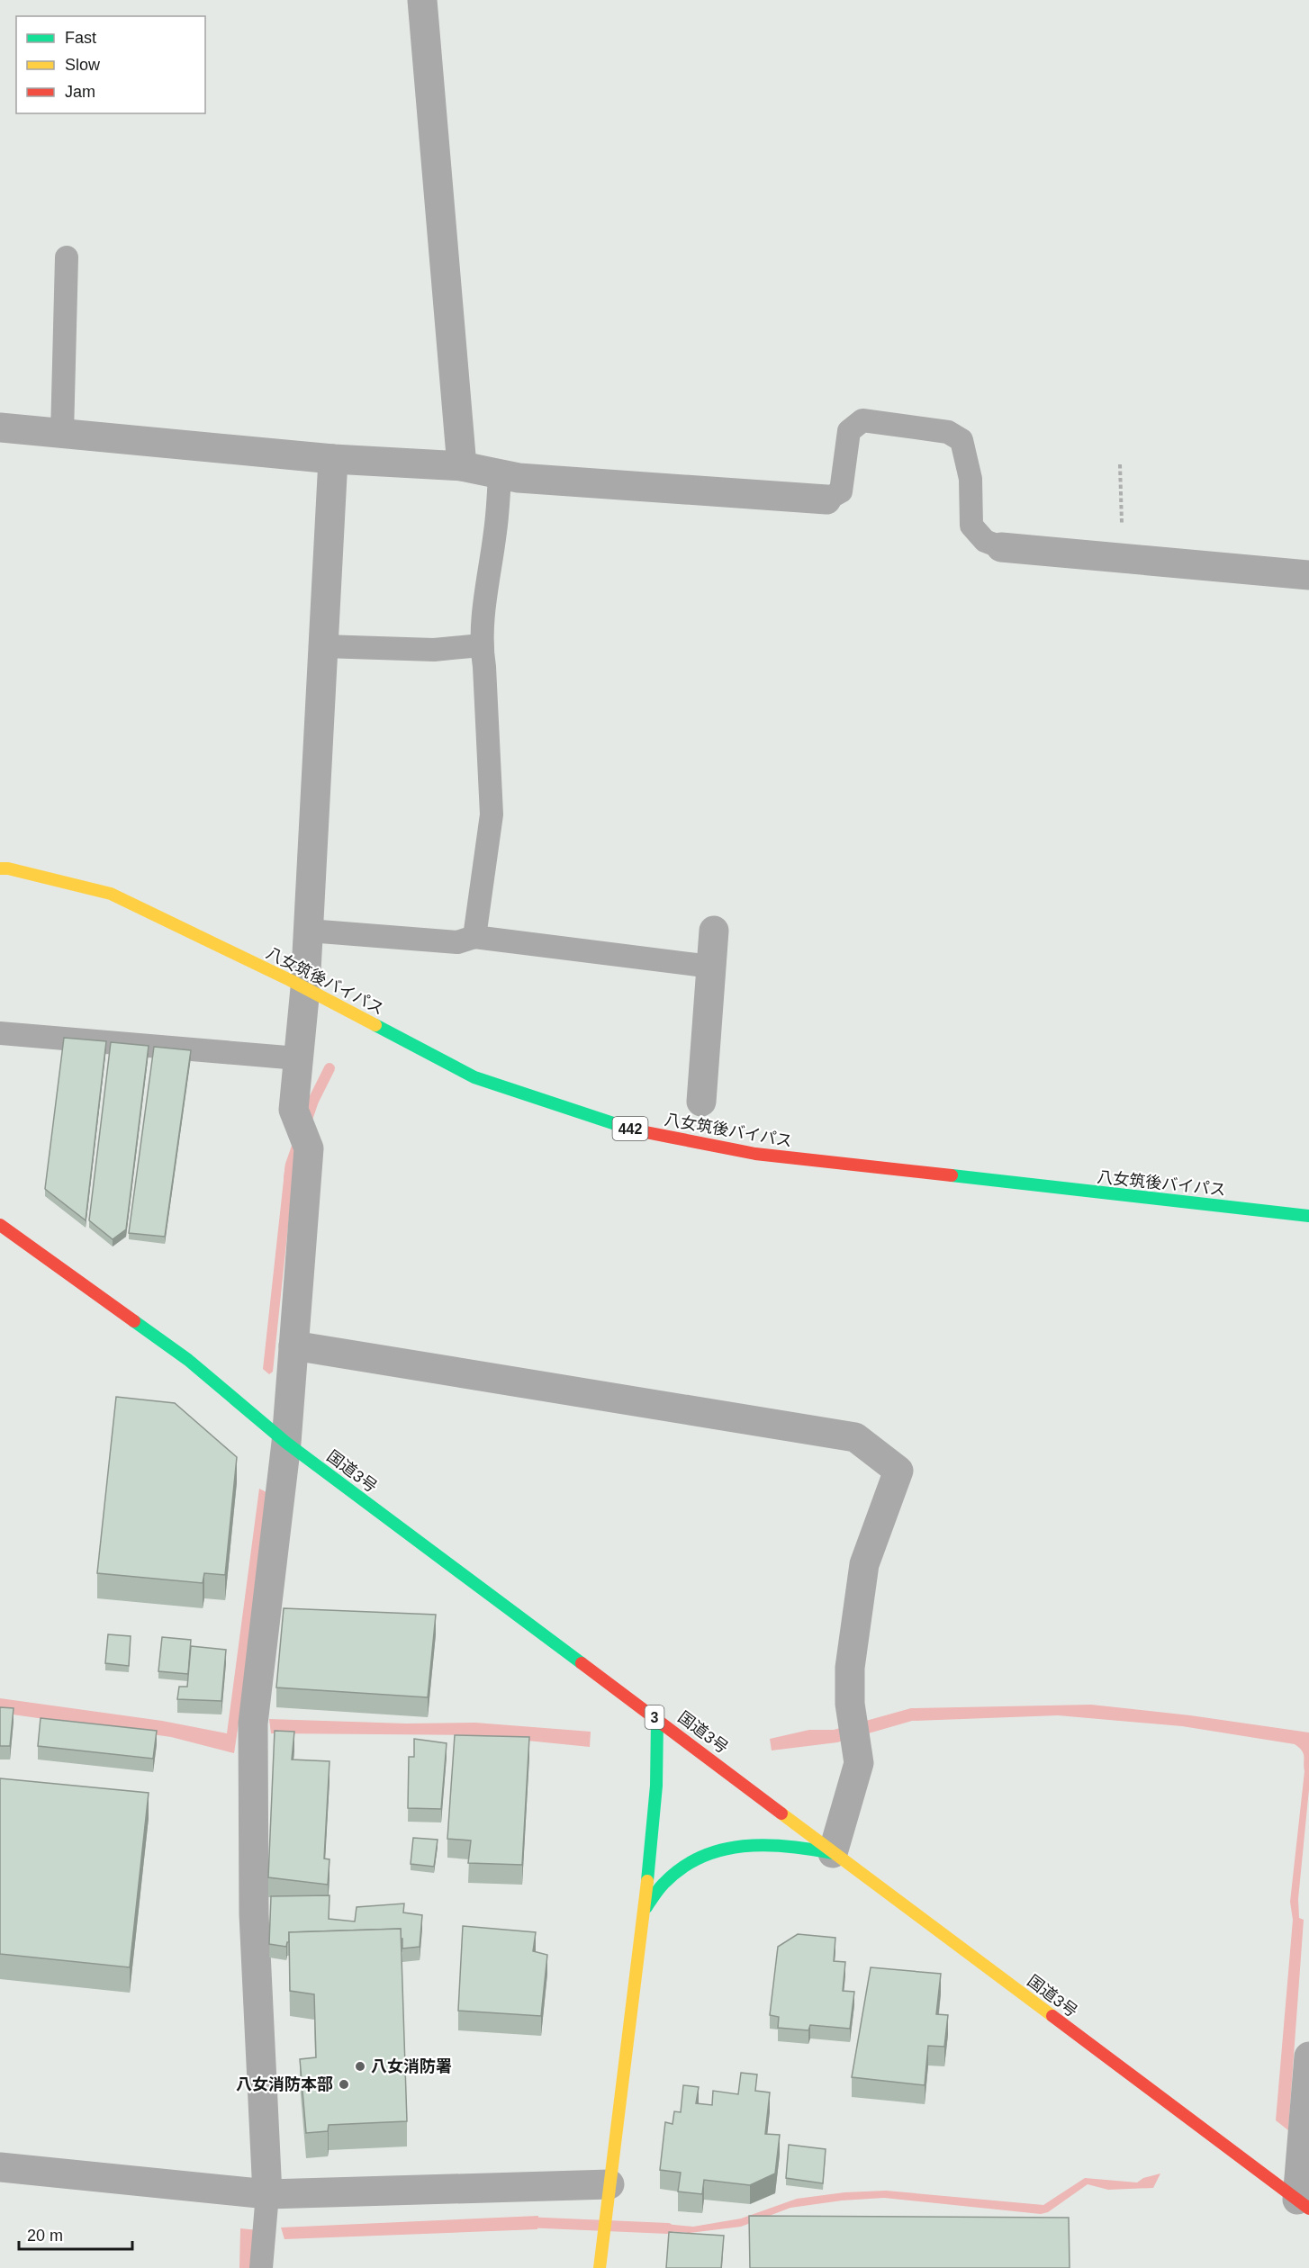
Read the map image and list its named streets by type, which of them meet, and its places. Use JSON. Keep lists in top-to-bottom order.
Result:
{
  "streets": {
    "main road": [
      "八女筑後バイパス",
      "442",
      "国道3号",
      "3"
    ]
  },
  "places": ["八女消防署", "八女消防本部"],
  "legend": ["Fast", "Slow", "Jam"],
  "scale_bar": "20 m"
}
